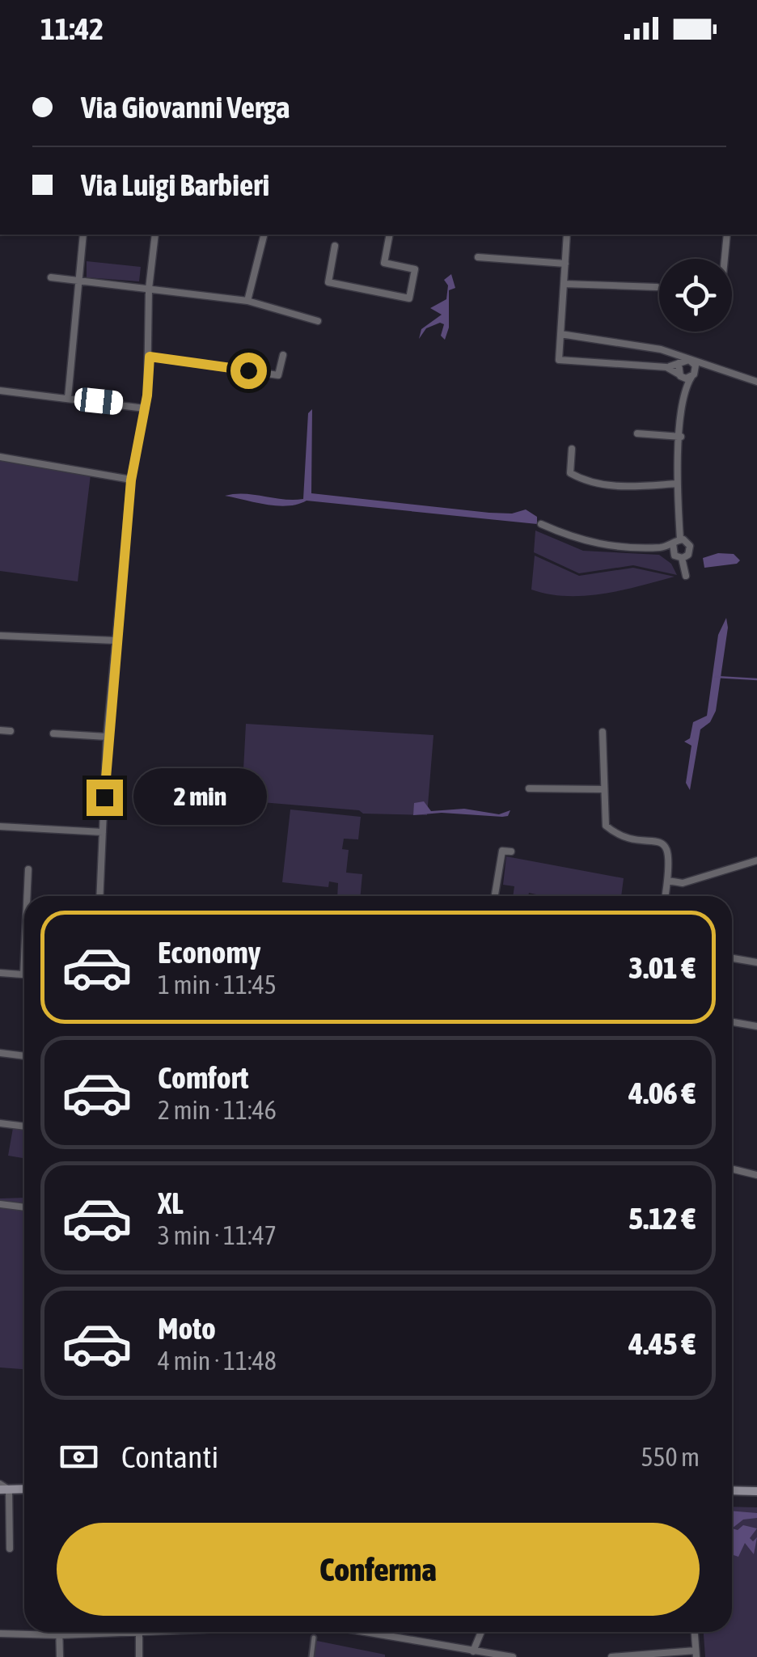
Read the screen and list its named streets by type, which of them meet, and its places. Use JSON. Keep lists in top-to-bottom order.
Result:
{
  "page": {
    "status": "11:42",
    "banner": ["Via Giovanni Verga", "Via Luigi Barbieri"],
    "bubble": "2 min",
    "list": [
      {
        "name": "Economy",
        "note": "1 min · 11:45",
        "value": "3.01 €"
      },
      {
        "name": "Comfort",
        "note": "2 min · 11:46",
        "value": "4.06 €"
      },
      {
        "name": "XL",
        "note": "3 min · 11:47",
        "value": "5.12 €"
      },
      {
        "name": "Moto",
        "note": "4 min · 11:48",
        "value": "4.45 €"
      }
    ],
    "pay": ["Contanti", "550 m"],
    "buttons": "Conferma"
  }
}
